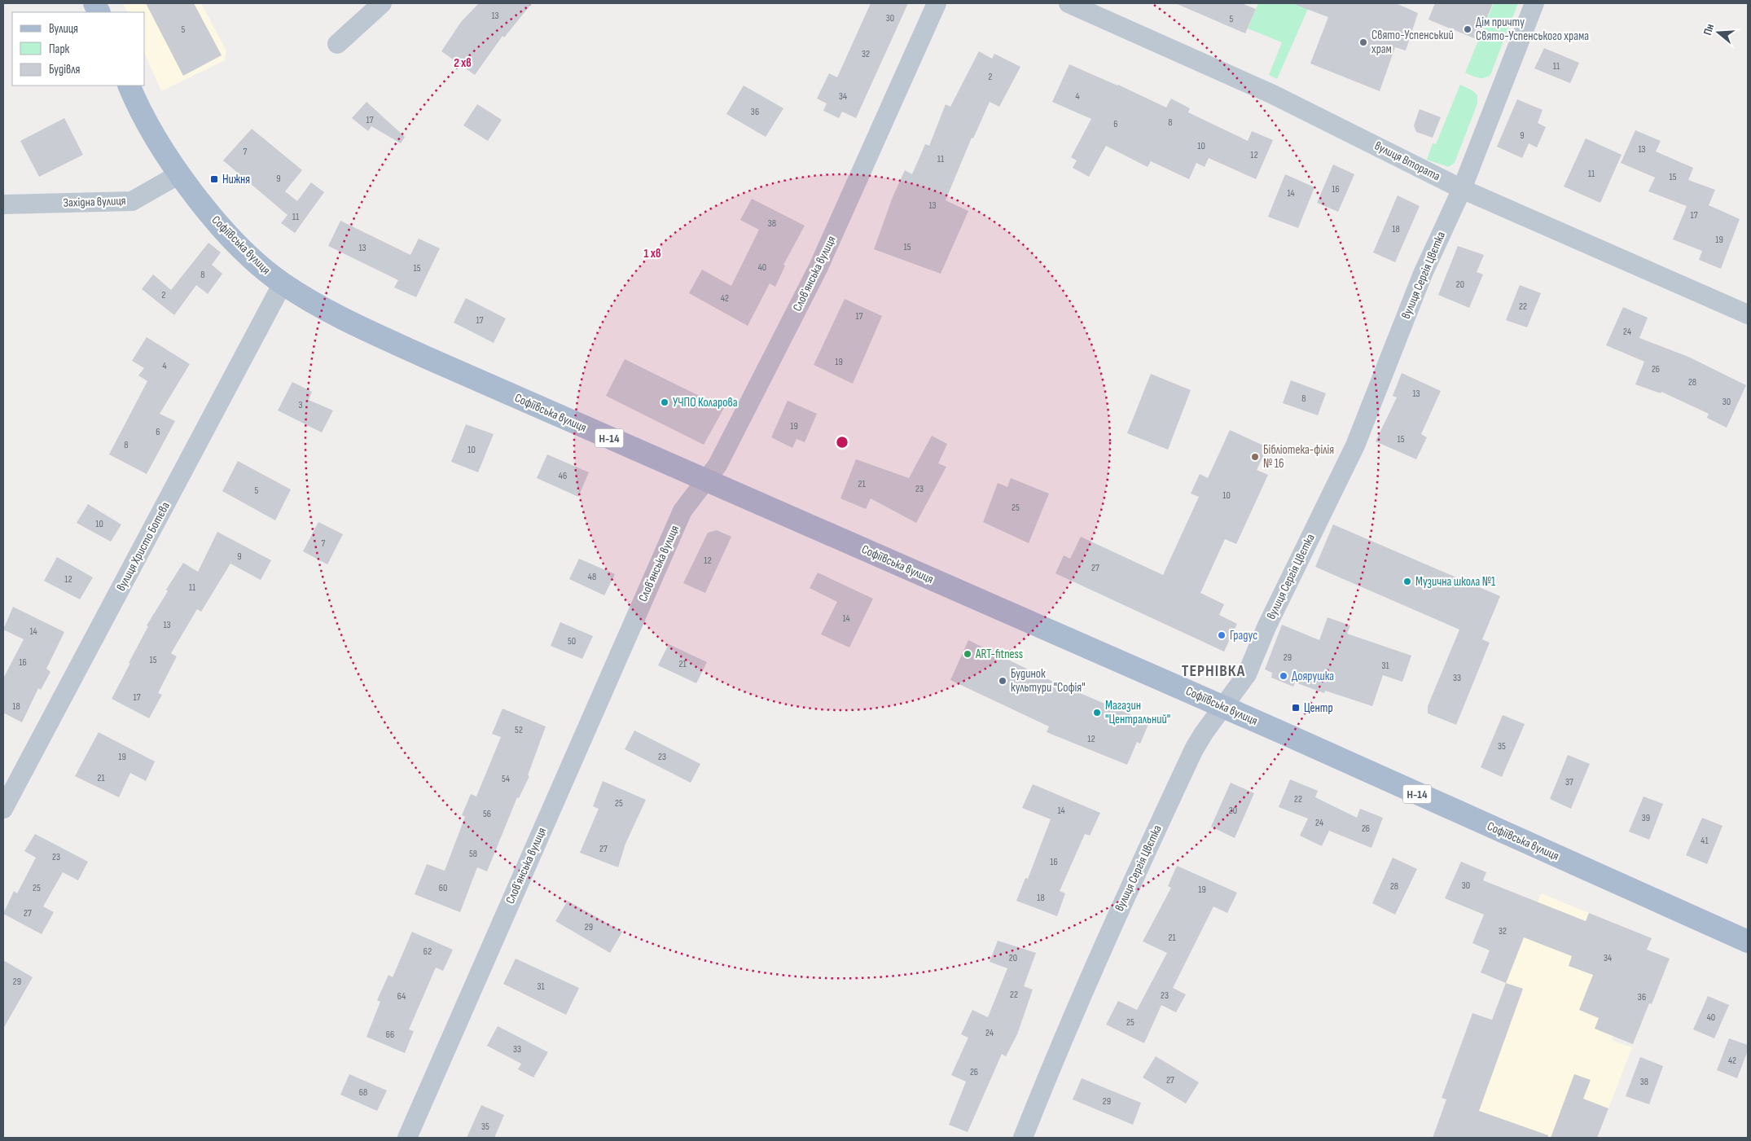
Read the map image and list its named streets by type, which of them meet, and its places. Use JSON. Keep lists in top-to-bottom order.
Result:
{
  "streets": {
    "main road": ["Софіївська вулиця", "Н-14"],
    "street": [
      "вулиця Втората",
      "Західна вулиця",
      "Словʼянська вулиця",
      "вулиця Сергія Цвєтка",
      "вулиця Христо Ботєва"
    ]
  },
  "crossings": [
    ["вулиця Втората", "вулиця Сергія Цвєтка"],
    ["Західна вулиця", "Софіївська вулиця"],
    ["Софіївська вулиця", "Словʼянська вулиця"],
    ["Софіївська вулиця", "вулиця Сергія Цвєтка"],
    ["Софіївська вулиця", "вулиця Христо Ботєва"]
  ],
  "districts": ["ТЕРНІВКА"],
  "places": {
    "other": [
      "Дім причту Свято-Успенського храма",
      "Свято-Успенський храм",
      "УЧПО Коларова",
      "Бібліотека-філія № 16",
      "Музична школа №1",
      "Градус",
      "ART-fitness",
      "Доярушка",
      "Будинок культури \"Софія\"",
      "Магазин \"Центральний\""
    ],
    "transit": ["Нижня", "Центр"]
  },
  "house_numbers": [
    "13",
    "30",
    "5",
    "5",
    "32",
    "11",
    "2",
    "34",
    "4",
    "36",
    "17",
    "8",
    "6",
    "9",
    "10",
    "13",
    "7",
    "12",
    "11",
    "11",
    "15",
    "9",
    "16",
    "14",
    "13",
    "17",
    "11",
    "38",
    "18",
    "19",
    "15",
    "13",
    "40",
    "15",
    "8",
    "20",
    "2",
    "42",
    "22",
    "17",
    "17",
    "24",
    "19",
    "4",
    "26",
    "28",
    "13",
    "8",
    "30",
    "3",
    "19",
    "6",
    "15",
    "8",
    "10",
    "46",
    "21",
    "23",
    "5",
    "10",
    "25",
    "10",
    "7",
    "9",
    "12",
    "27",
    "48",
    "12",
    "11",
    "14",
    "13",
    "14",
    "50",
    "29",
    "15",
    "16",
    "21",
    "31",
    "33",
    "17",
    "18",
    "52",
    "12",
    "35",
    "19",
    "23",
    "21",
    "54",
    "37",
    "22",
    "25",
    "14",
    "20",
    "56",
    "39",
    "24",
    "26",
    "41",
    "27",
    "58",
    "23",
    "16",
    "30",
    "28",
    "25",
    "60",
    "19",
    "18",
    "27",
    "29",
    "32",
    "21",
    "62",
    "20",
    "34",
    "29",
    "31",
    "22",
    "23",
    "64",
    "36",
    "40",
    "25",
    "24",
    "66",
    "33",
    "42",
    "26",
    "27",
    "38",
    "68",
    "29",
    "35"
  ],
  "legend": ["Вулиця", "Парк", "Будівля"],
  "north": "left",
  "rings": ["2 хв", "1 хв"]
}
